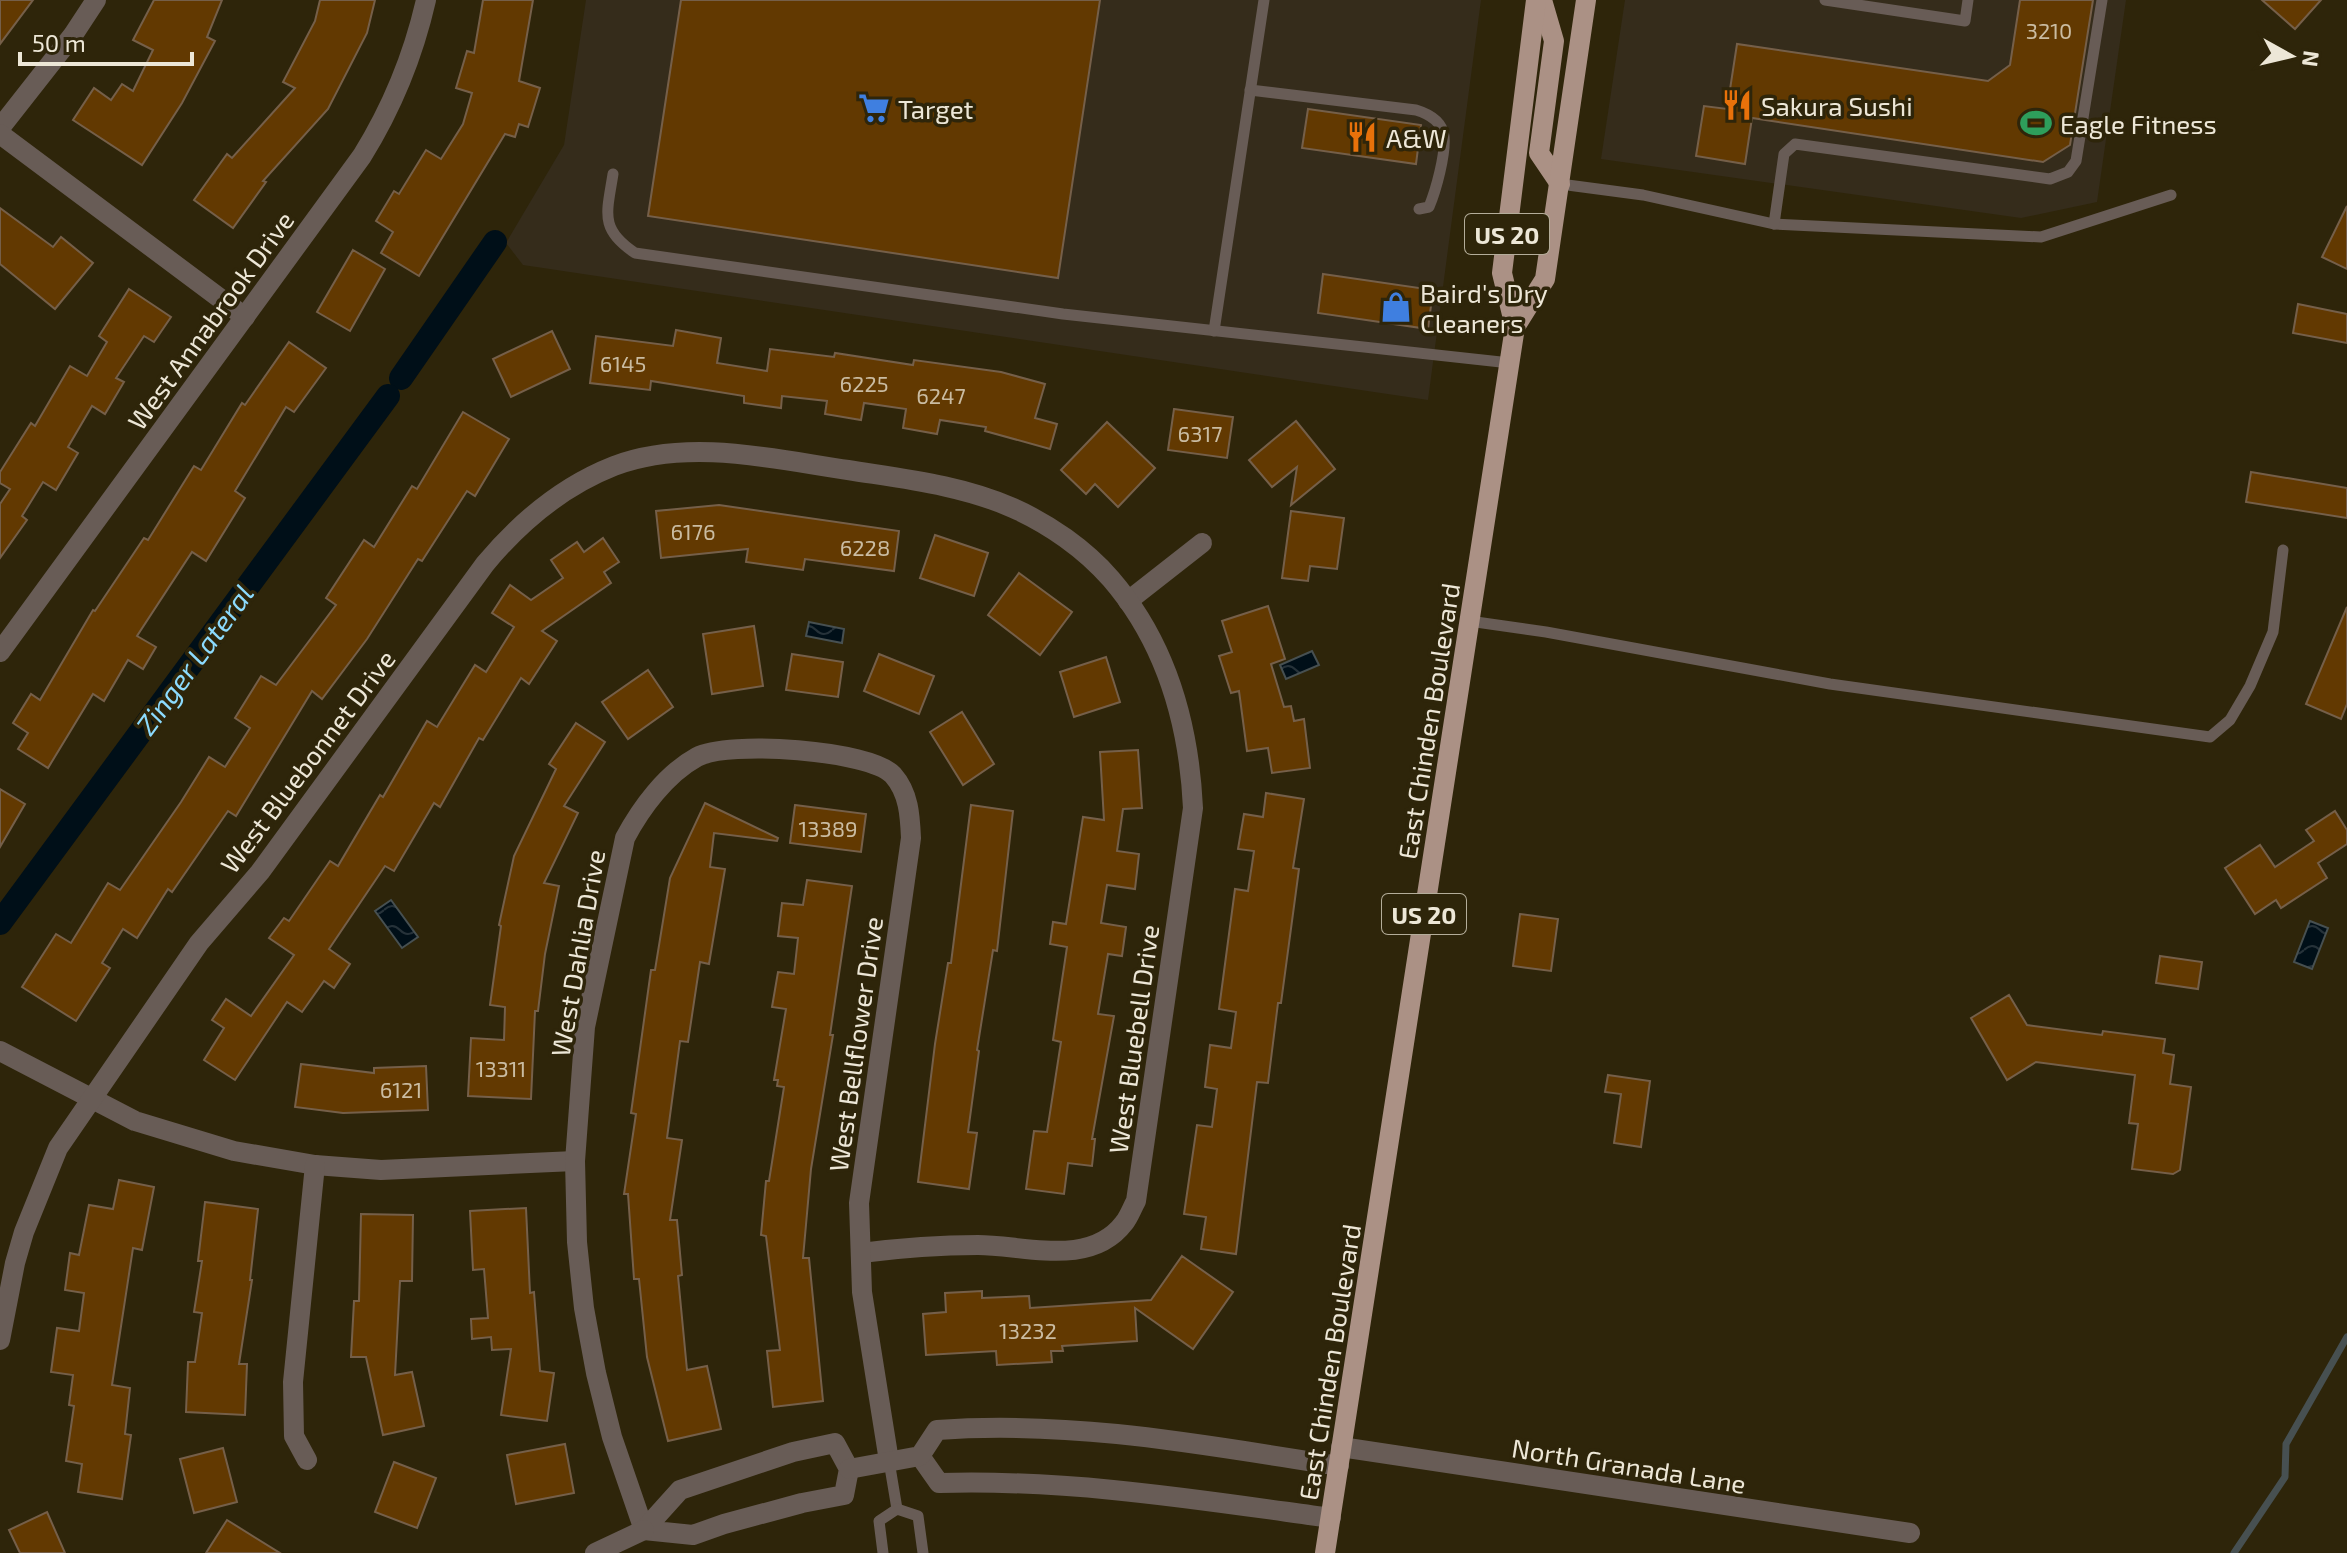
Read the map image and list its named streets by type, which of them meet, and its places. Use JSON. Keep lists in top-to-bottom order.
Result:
{
  "streets": {
    "main road": ["US 20", "East Chinden Boulevard"],
    "street": [
      "West Annabrook Drive",
      "West Bluebonnet Drive",
      "West Dahlia Drive",
      "West Bluebell Drive",
      "West Bellflower Drive",
      "North Granada Lane"
    ]
  },
  "crossings": [
    ["US 20", "East Chinden Boulevard"],
    ["East Chinden Boulevard", "North Granada Lane"],
    ["West Bluebonnet Drive", "West Bluebell Drive"],
    ["West Dahlia Drive", "West Bellflower Drive"],
    ["West Bluebell Drive", "West Bellflower Drive"]
  ],
  "water": ["Zinger Lateral"],
  "places": {
    "restaurant": ["Sakura Sushi", "A&W"],
    "supermarket": ["Target"],
    "sports": ["Eagle Fitness"],
    "shop": ["Baird's Dry Cleaners"]
  },
  "house_numbers": [
    "3210",
    "6145",
    "6225",
    "6247",
    "6317",
    "6176",
    "6228",
    "13389",
    "13311",
    "6121",
    "13232"
  ],
  "scale_bar": "50 m",
  "north": "right"
}
